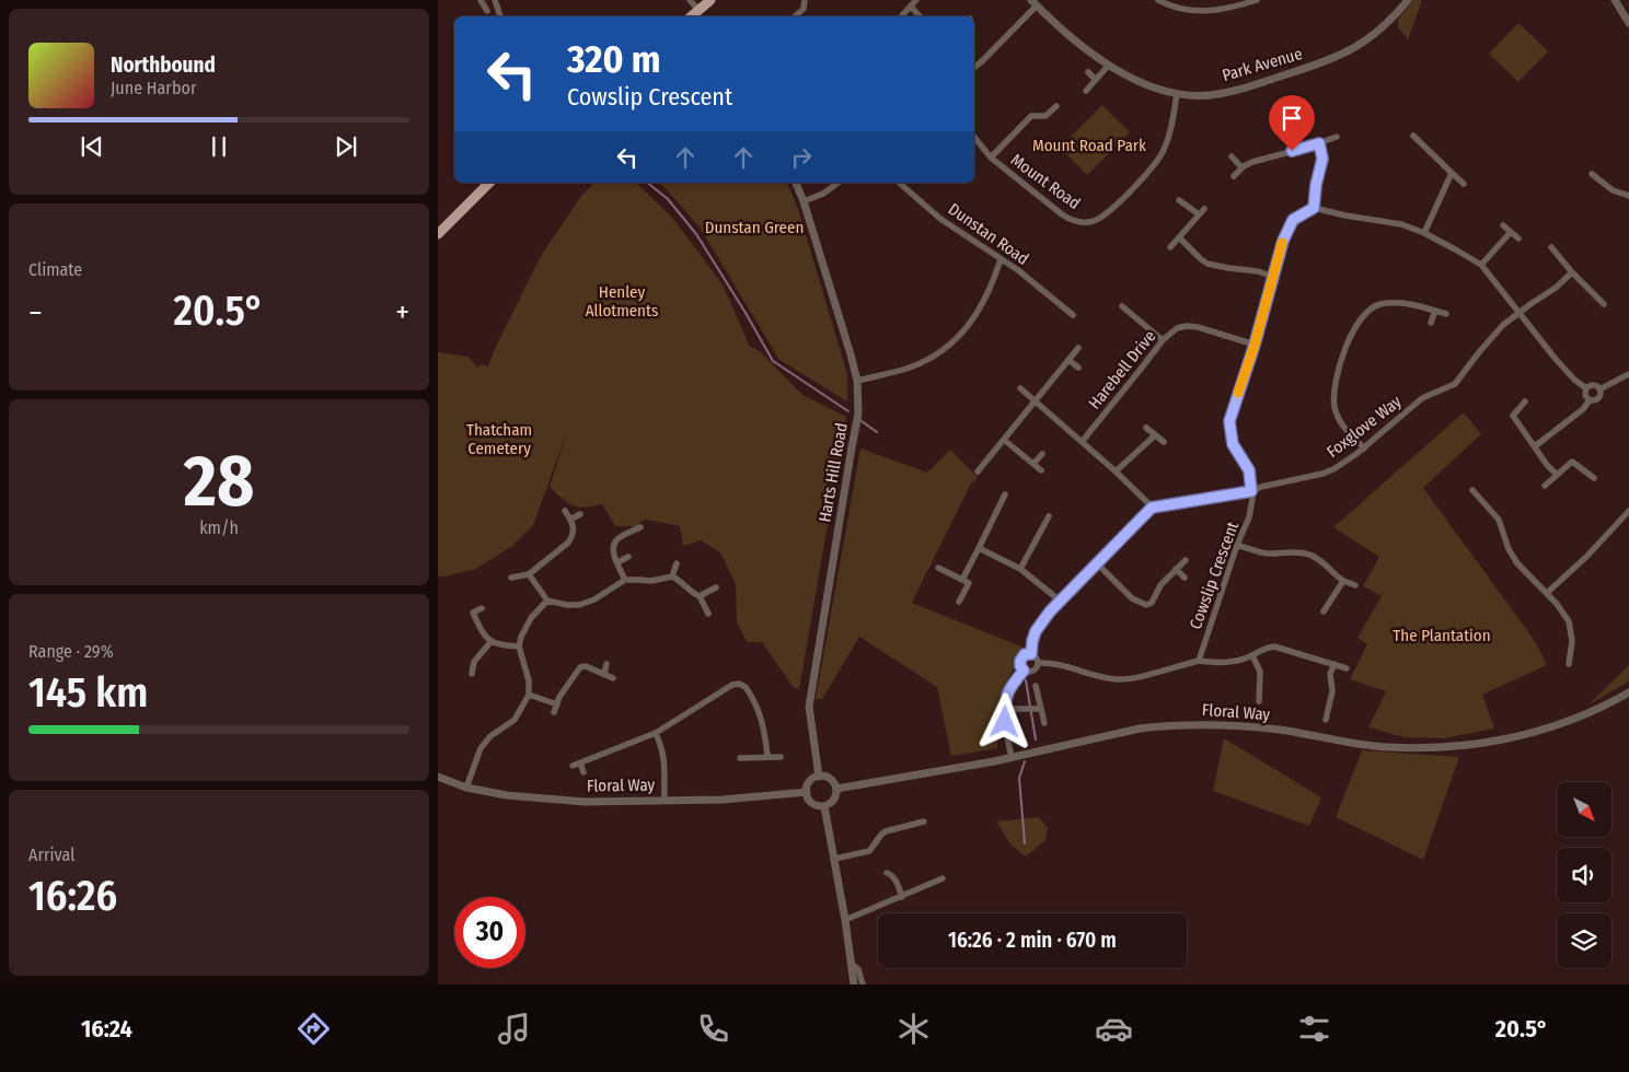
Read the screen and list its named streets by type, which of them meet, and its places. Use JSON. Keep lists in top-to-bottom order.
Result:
{
  "streets": {
    "street": [
      "Park Avenue",
      "Mount Road",
      "Dunstan Road",
      "Harebell Drive",
      "Foxglove Way",
      "Harts Hill Road",
      "Cowslip Crescent",
      "Floral Way"
    ]
  },
  "crossings": [
    ["Park Avenue", "Mount Road"],
    ["Harebell Drive", "Cowslip Crescent"],
    ["Foxglove Way", "Cowslip Crescent"],
    ["Harts Hill Road", "Floral Way"]
  ],
  "parks": [
    "Mount Road Park",
    "Dunstan Green",
    "Henley Allotments",
    "Thatcham Cemetery",
    "The Plantation"
  ],
  "north": "bottom right",
  "page": {
    "turn": ["320 m", "Cowslip Crescent"],
    "song": ["Northbound", "June Harbor"],
    "tile": [
      "Climate",
      ["28", "km/h"],
      ["Range · 29%", "145 km"],
      ["Arrival", "16:26"]
    ],
    "heat": ["−", "20.5°", "+"],
    "limit": "30",
    "trip": "16:26 · 2 min · 670 m",
    "tabs": ["16:24", "20.5°"]
  }
}
